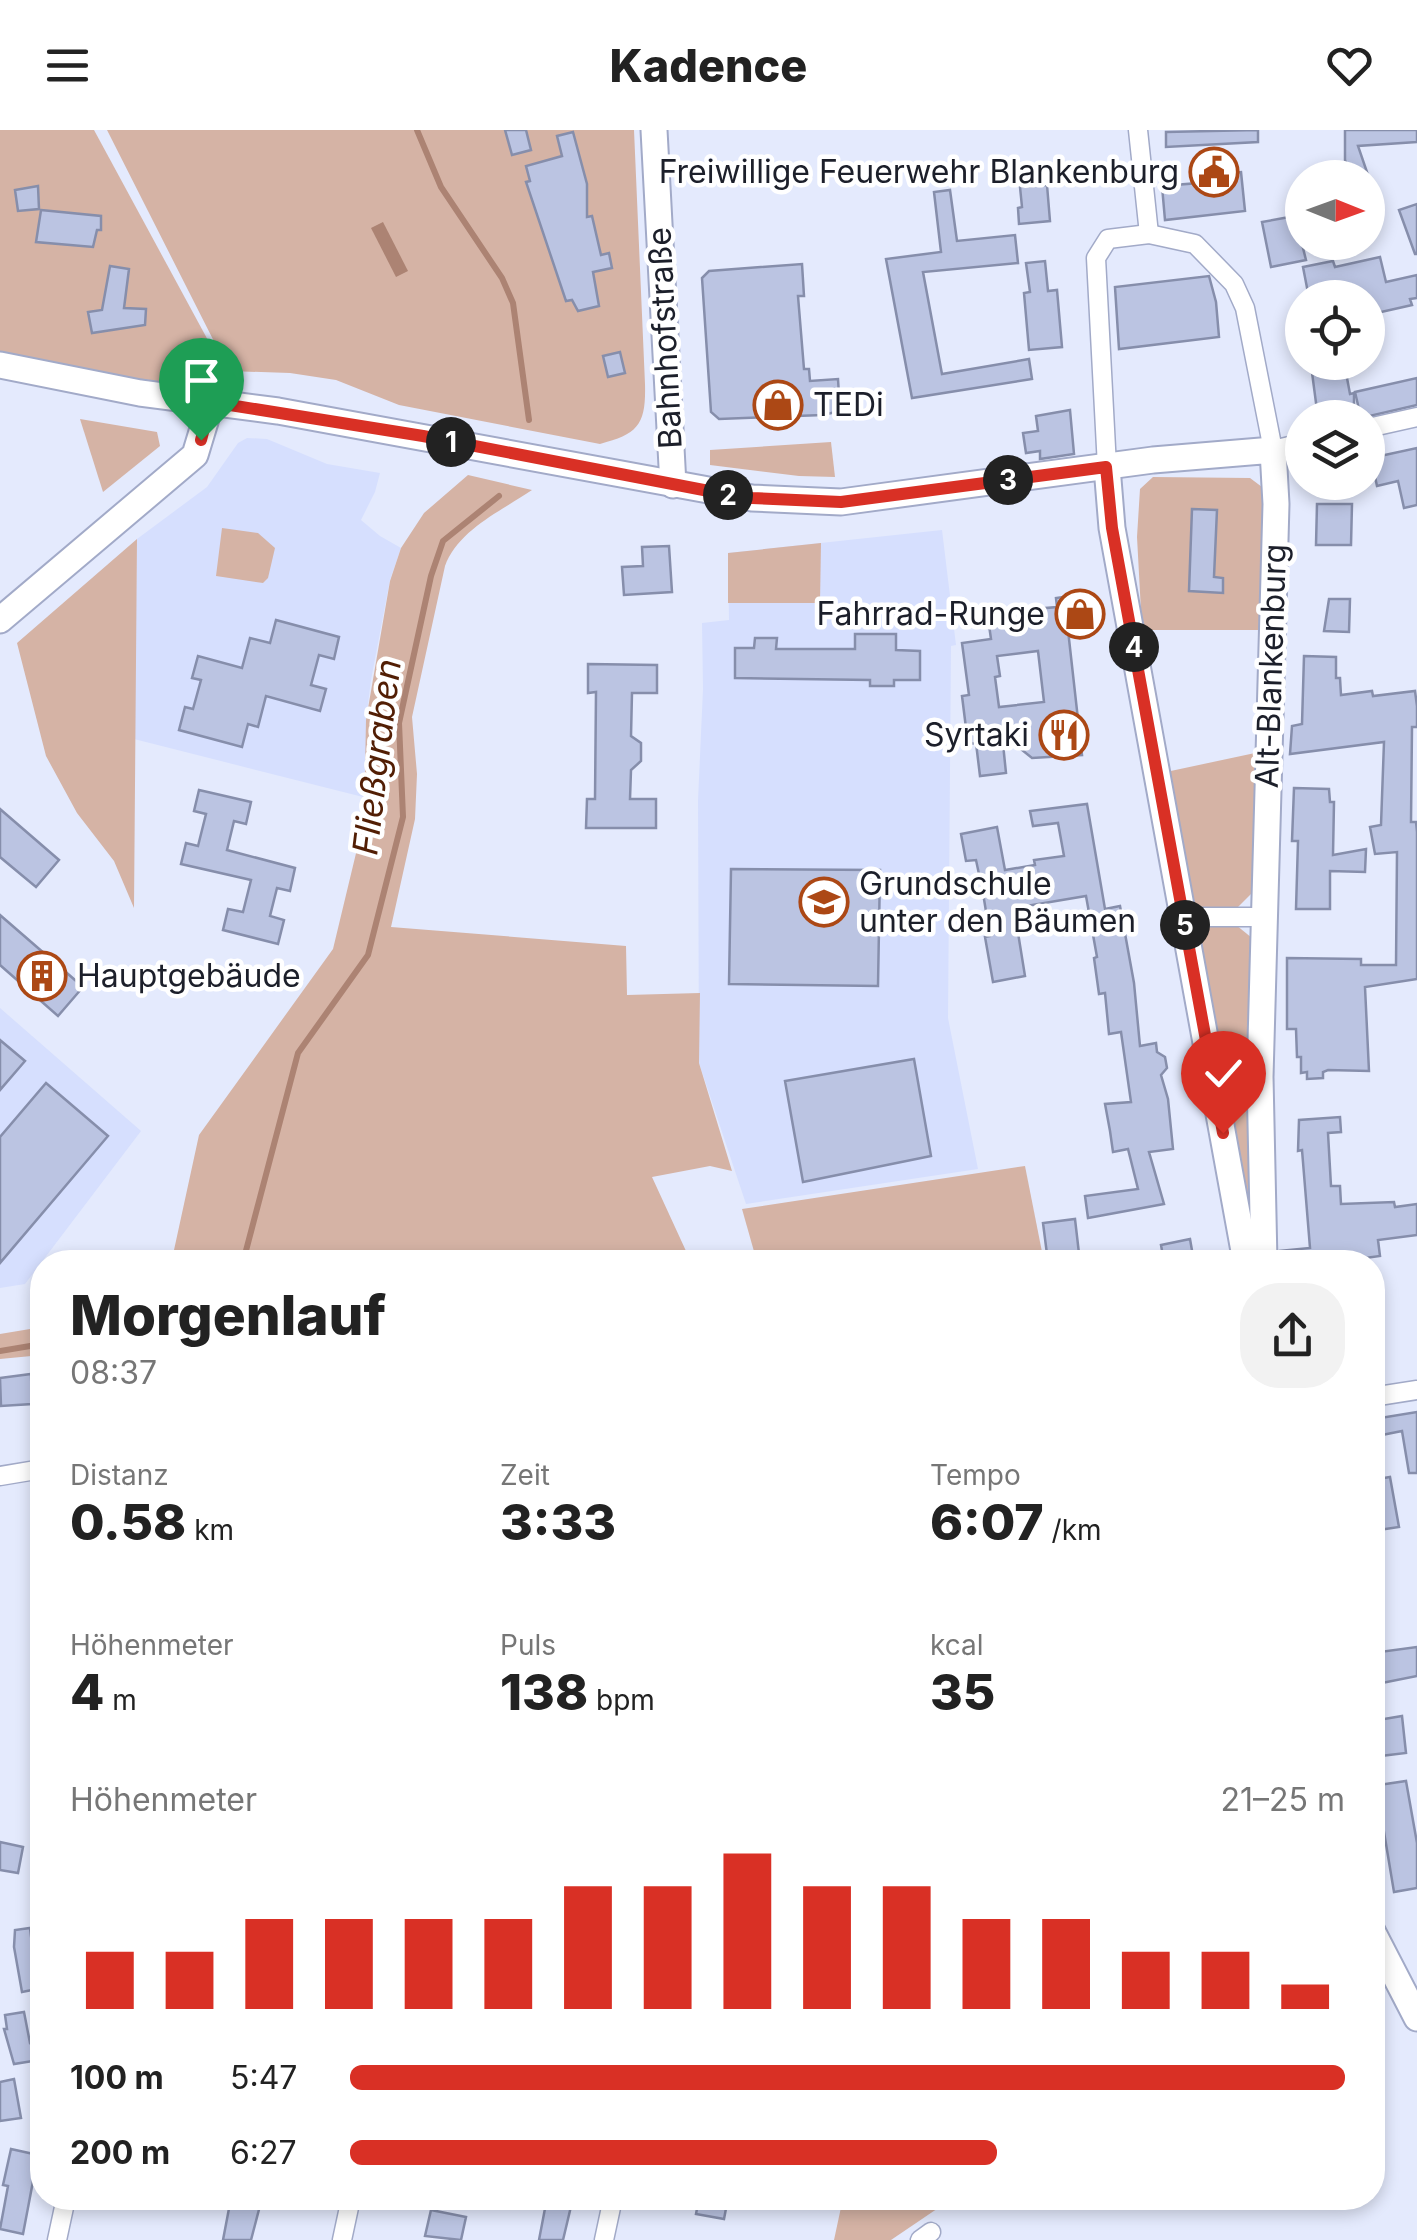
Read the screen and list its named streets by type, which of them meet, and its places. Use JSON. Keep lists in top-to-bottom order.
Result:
{
  "streets": {
    "main road": ["Bahnhofstraße", "Alt-Blankenburg"]
  },
  "water": ["Fließgraben"],
  "places": {
    "public building": ["Freiwillige Feuerwehr Blankenburg"],
    "shop": ["TEDi", "Fahrrad-Runge"],
    "restaurant": ["Syrtaki"],
    "school or university": ["Grundschule unter den Bäumen"],
    "building": ["Hauptgebäude"]
  },
  "north": "right",
  "page": {
    "header": "Kadence",
    "pins": [
      "1",
      "3",
      "2",
      "4",
      "5"
    ],
    "heading": ["Morgenlauf", "08:37"],
    "stats": [
      ["Distanz", "0.58 km"],
      ["Zeit", "3:33"],
      ["Tempo", "6:07 /km"],
      ["Höhenmeter", "4 m"],
      ["Puls", "138 bpm"],
      ["kcal", "35"]
    ],
    "chart": ["Höhenmeter", "21–25 m"],
    "list": [
      {
        "name": "100 m",
        "note": "5:47"
      },
      {
        "name": "200 m",
        "note": "6:27"
      }
    ]
  }
}
